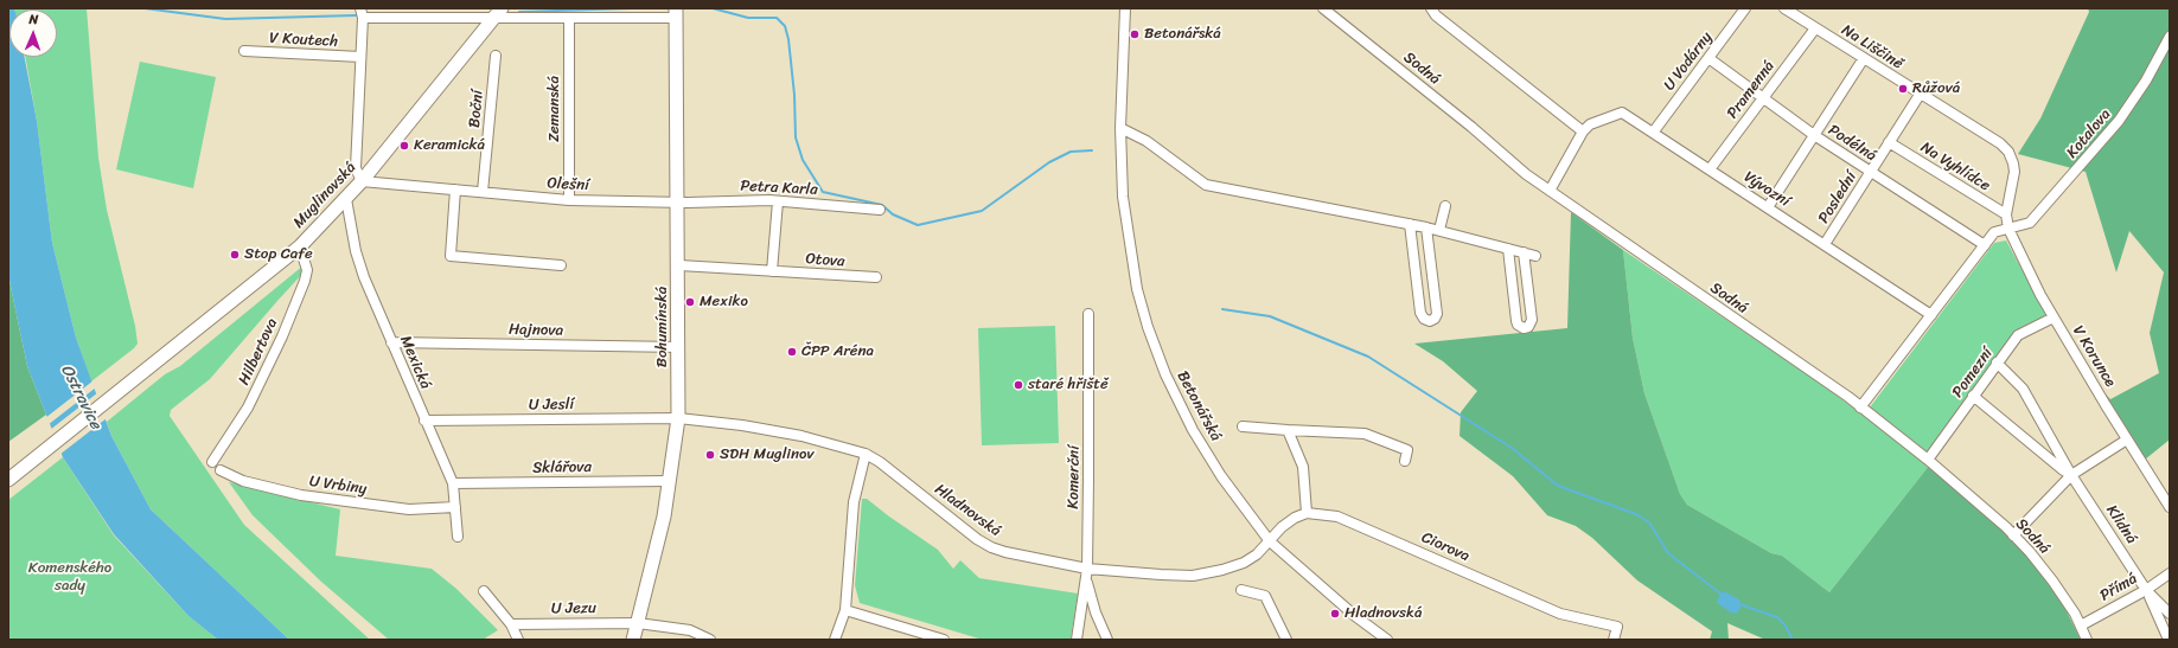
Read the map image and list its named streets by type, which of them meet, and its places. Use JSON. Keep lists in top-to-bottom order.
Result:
{
  "streets": {
    "main road": ["Muglinovská", "Bohumínská"],
    "street": [
      "V Koutech",
      "Na Liščině",
      "U Vodárny",
      "Sodná",
      "Pramenná",
      "Boční",
      "Zemanská",
      "Kotalova",
      "Podélná",
      "Na Vyhlídce",
      "Olešní",
      "Petra Karla",
      "Vývozní",
      "Poslední",
      "Otova",
      "Hajnova",
      "Hilbertova",
      "V Korunce",
      "Mexická",
      "Pomezní",
      "U Jeslí",
      "Betonářská",
      "Sklářova",
      "Komerční",
      "U Vrbiny",
      "Hladnovská",
      "Klidná",
      "Ciorova",
      "Přímá",
      "U Jezu"
    ]
  },
  "crossings": [
    ["Na Liščině", "Pramenná"],
    ["Na Liščině", "Na Vyhlídce"],
    ["Na Liščině", "Poslední"],
    ["Na Liščině", "V Korunce"],
    ["U Vodárny", "Podélná"],
    ["U Vodárny", "Vývozní"],
    ["Sodná", "Vývozní"],
    ["Sodná", "Pomezní"],
    ["Sodná", "Přímá"],
    ["Pramenná", "Podélná"],
    ["Pramenná", "Vývozní"],
    ["Boční", "Olešní"],
    ["Zemanská", "Olešní"],
    ["Kotalova", "V Korunce"],
    ["Podélná", "Poslední"],
    ["Na Vyhlídce", "Poslední"],
    ["Na Vyhlídce", "V Korunce"],
    ["Olešní", "Petra Karla"],
    ["Olešní", "Muglinovská"],
    ["Olešní", "Bohumínská"],
    ["Petra Karla", "Bohumínská"],
    ["Vývozní", "Poslední"],
    ["Muglinovská", "Hilbertova"],
    ["Muglinovská", "Mexická"],
    ["Otova", "Bohumínská"],
    ["Bohumínská", "Hajnova"],
    ["Bohumínská", "U Jeslí"],
    ["Bohumínská", "Sklářova"],
    ["Bohumínská", "Hladnovská"],
    ["Bohumínská", "U Jezu"],
    ["Hajnova", "Mexická"],
    ["V Korunce", "Pomezní"],
    ["Mexická", "U Jeslí"],
    ["Mexická", "Sklářova"],
    ["Mexická", "U Vrbiny"],
    ["Pomezní", "Klidná"],
    ["U Jeslí", "Hladnovská"],
    ["Betonářská", "Hladnovská"],
    ["Komerční", "Hladnovská"],
    ["Klidná", "Přímá"]
  ],
  "water": ["Ostravice"],
  "parks": ["Komenského sady"],
  "places": [
    "Betonářská",
    "Růžová",
    "Keramická",
    "Stop Cafe",
    "Mexiko",
    "ČPP Aréna",
    "staré hřiště",
    "SDH Muglinov",
    "Hladnovská"
  ],
  "north": "top"
}
